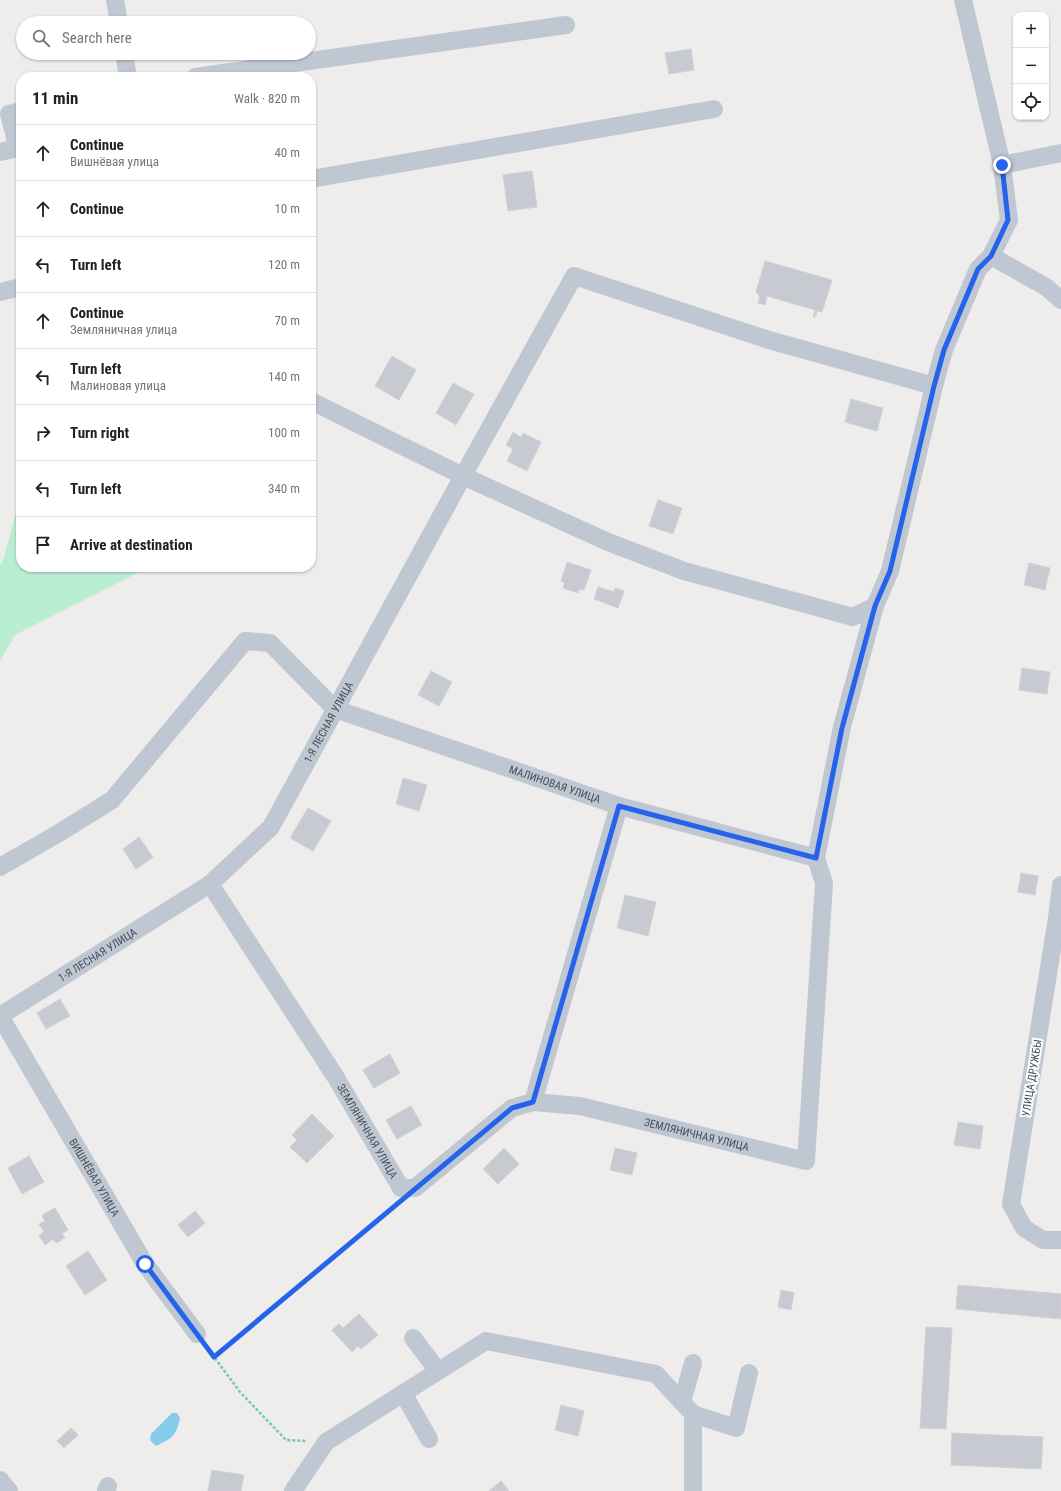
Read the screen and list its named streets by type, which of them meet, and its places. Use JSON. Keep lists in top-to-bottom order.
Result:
{
  "streets": {
    "street": [
      "1-Я ЛЕСНАЯ УЛИЦА",
      "МАЛИНОВАЯ УЛИЦА",
      "УЛИЦА ДРУЖБЫ",
      "ЗЕМЛЯНИЧНАЯ УЛИЦА",
      "ВИШНЁВАЯ УЛИЦА"
    ]
  },
  "crossings": [
    ["1-Я ЛЕСНАЯ УЛИЦА", "МАЛИНОВАЯ УЛИЦА"],
    ["1-Я ЛЕСНАЯ УЛИЦА", "ЗЕМЛЯНИЧНАЯ УЛИЦА"],
    ["1-Я ЛЕСНАЯ УЛИЦА", "ВИШНЁВАЯ УЛИЦА"],
    ["МАЛИНОВАЯ УЛИЦА", "ЗЕМЛЯНИЧНАЯ УЛИЦА"]
  ],
  "page": {
    "map_buttons": ["+", "−"],
    "search": "Search here",
    "heading": ["11 min", "Walk · 820 m"],
    "list": [
      ["Continue", "Вишнёвая улица", "40 m"],
      ["Continue", "10 m"],
      ["Turn left", "120 m"],
      ["Continue", "Земляничная улица", "70 m"],
      ["Turn left", "Малиновая улица", "140 m"],
      ["Turn right", "100 m"],
      ["Turn left", "340 m"],
      "Arrive at destination"
    ]
  }
}
